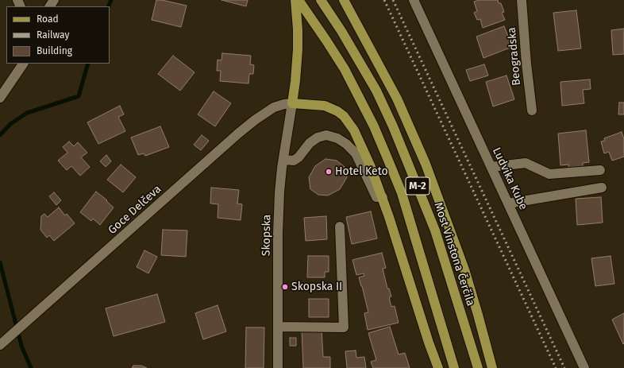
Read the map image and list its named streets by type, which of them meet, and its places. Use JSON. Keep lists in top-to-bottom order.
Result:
{
  "streets": {
    "main road": ["M-2", "Most Vinstona Čerčila"],
    "street": [
      "Beogradska",
      "Ludvika Kube",
      "Goce Delčeva",
      "Skopska"
    ]
  },
  "crossings": [
    ["Goce Delčeva", "Skopska"]
  ],
  "places": ["Hotel Keto", "Skopska II"],
  "legend": ["Road", "Railway", "Building"]
}
